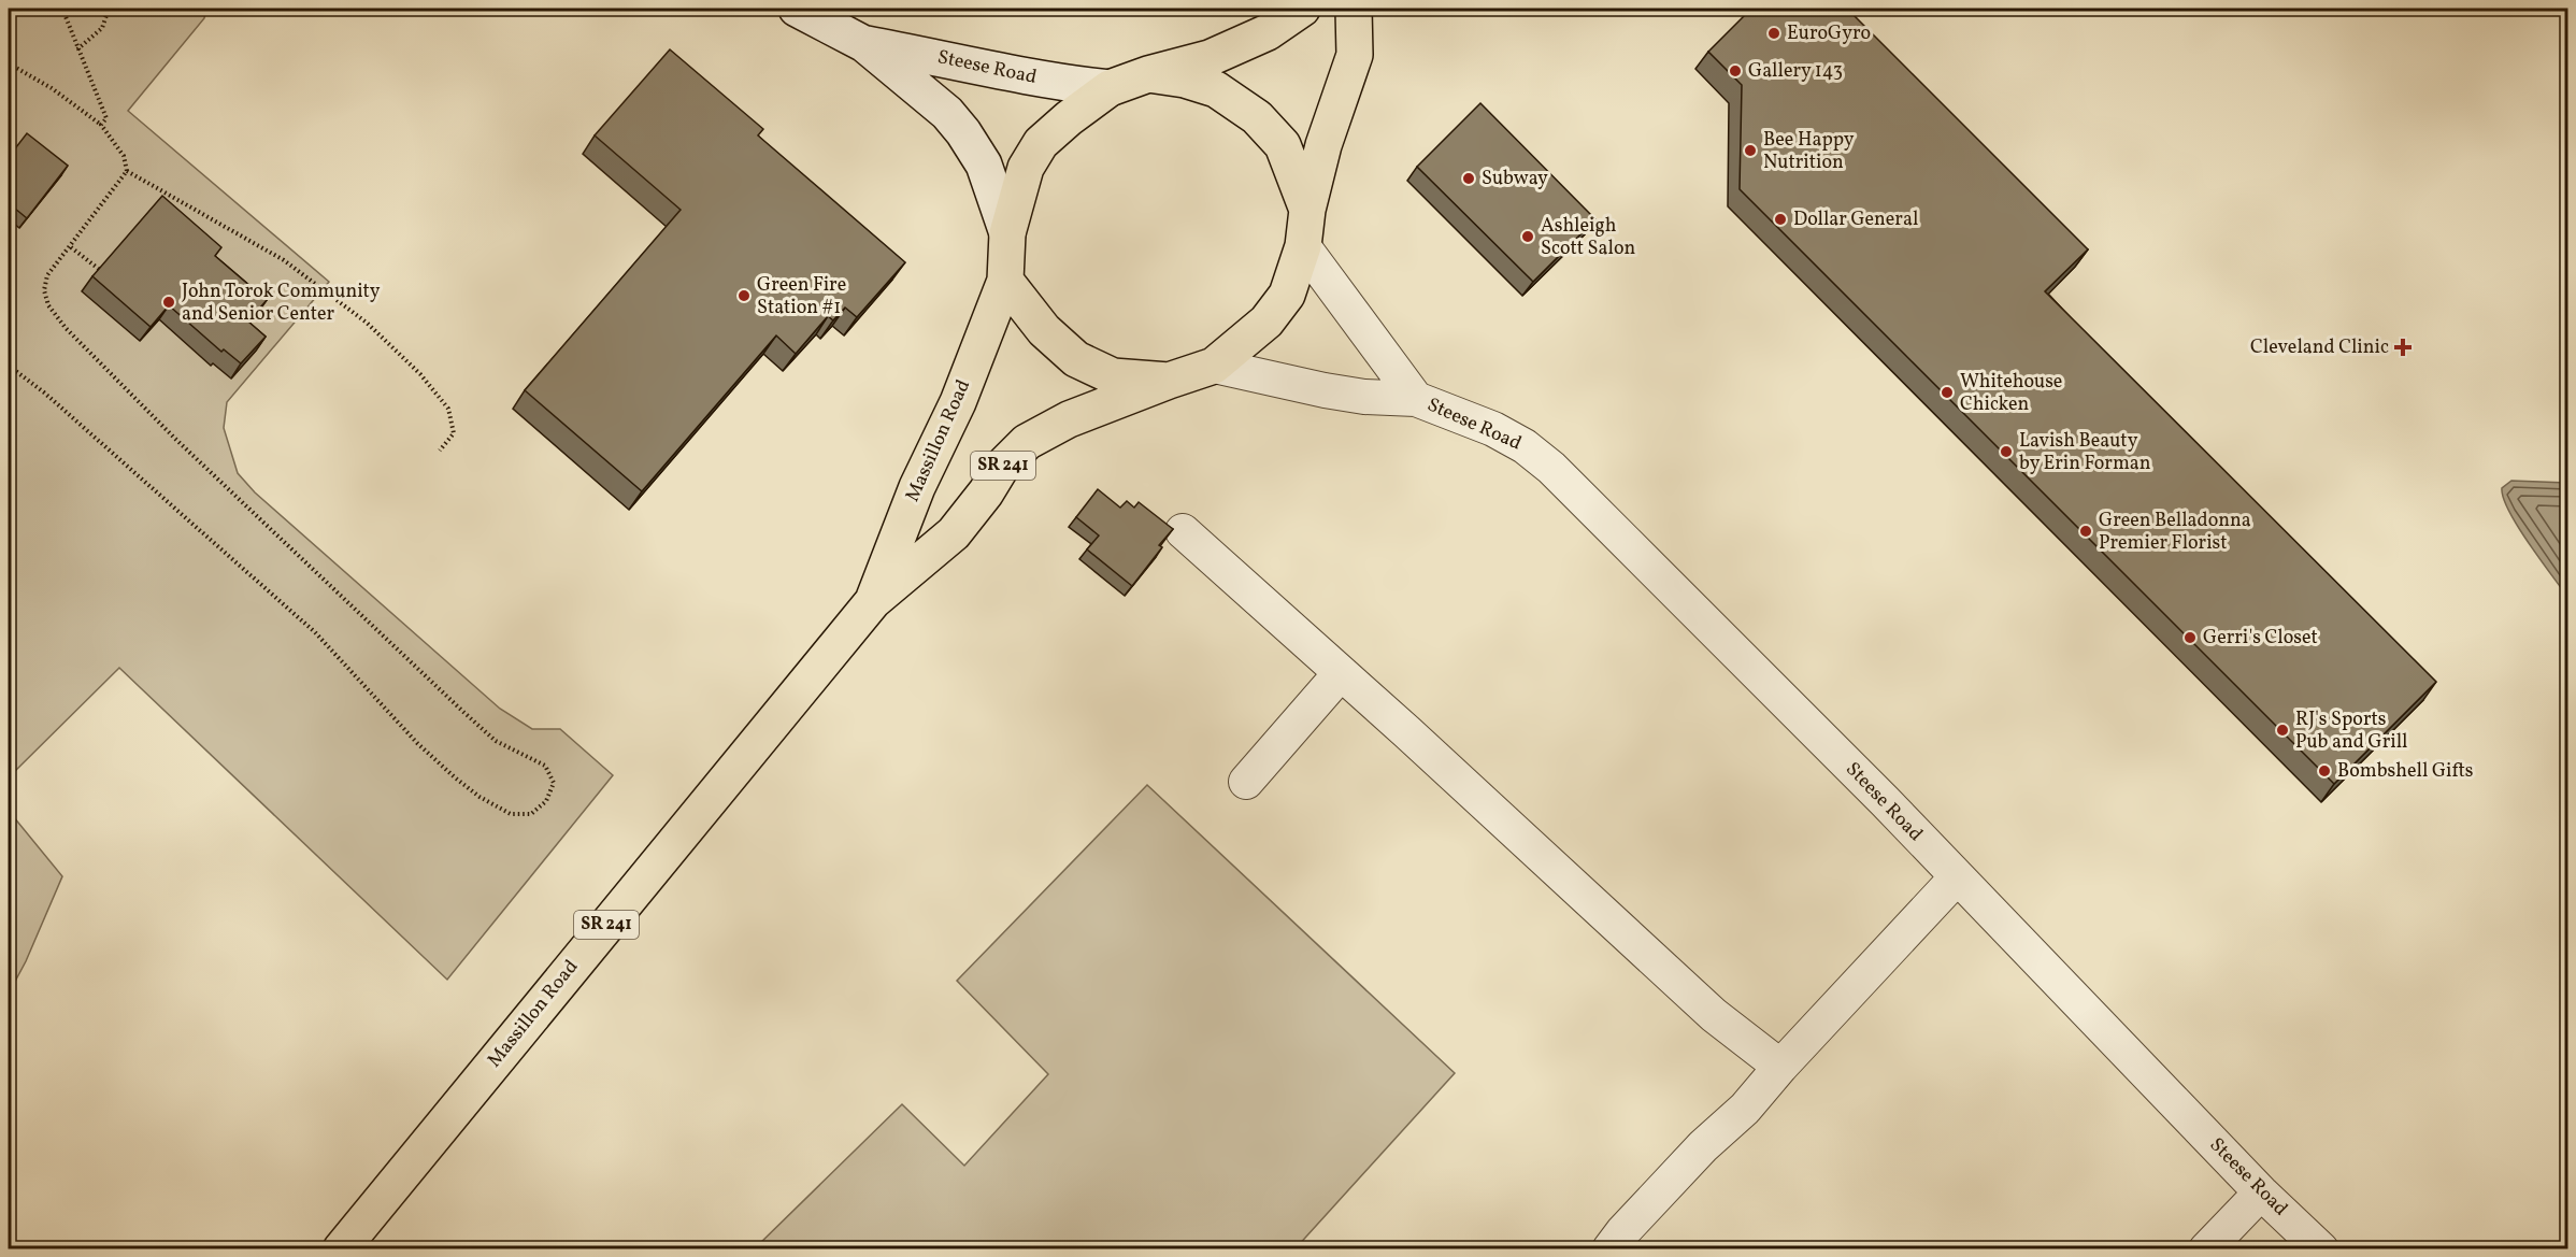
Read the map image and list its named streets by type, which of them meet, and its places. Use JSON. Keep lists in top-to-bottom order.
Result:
{
  "streets": {
    "main road": ["Massillon Road", "SR 241"],
    "street": ["Steese Road"]
  },
  "crossings": [
    ["Steese Road", "SR 241"],
    ["Massillon Road", "SR 241"]
  ],
  "places": {
    "other": [
      "EuroGyro",
      "Gallery 143",
      "Bee Happy Nutrition",
      "Subway",
      "Dollar General",
      "Ashleigh Scott Salon",
      "Green Fire Station #1",
      "John Torok Community and Senior Center",
      "Whitehouse Chicken",
      "Lavish Beauty by Erin Forman",
      "Green Belladonna Premier Florist",
      "Gerri's Closet",
      "RJ's Sports Pub and Grill",
      "Bombshell Gifts"
    ],
    "health": ["Cleveland Clinic"]
  }
}
